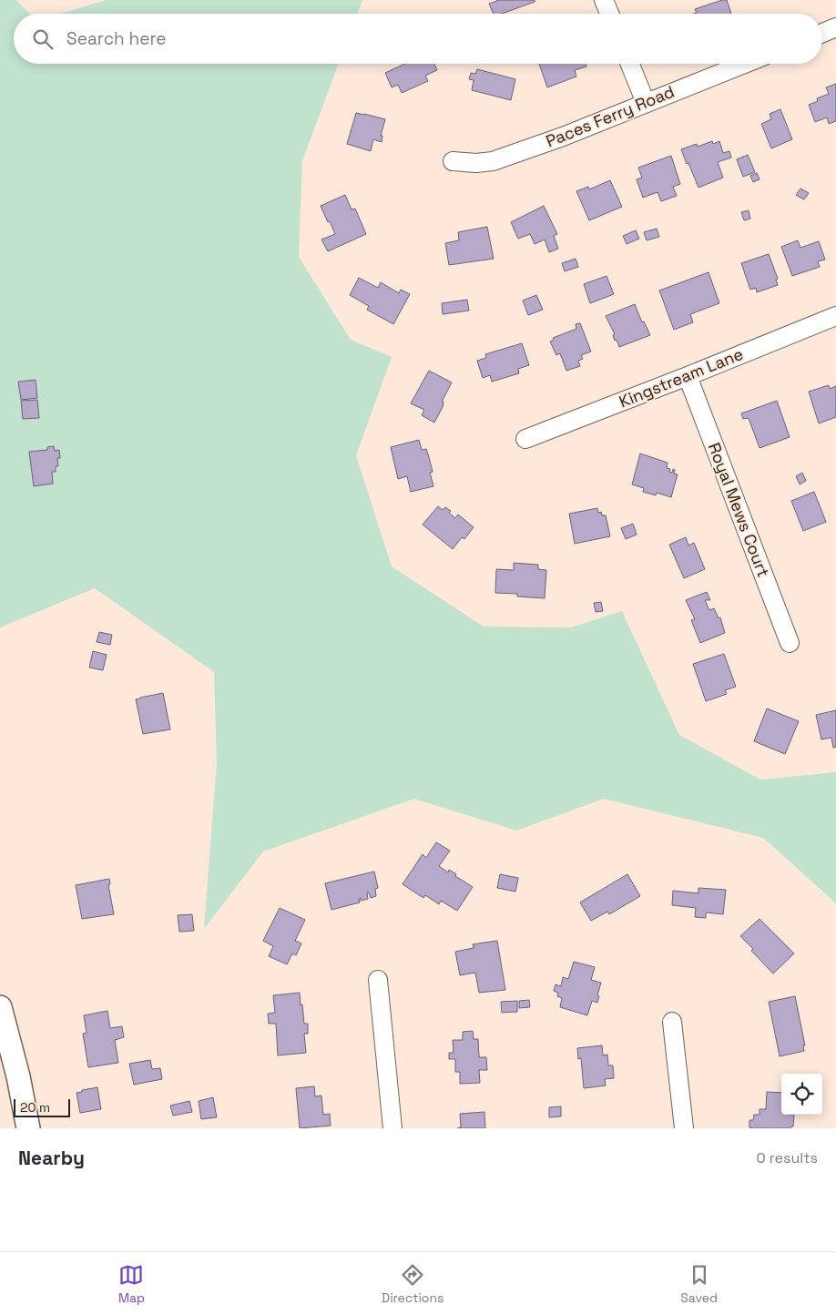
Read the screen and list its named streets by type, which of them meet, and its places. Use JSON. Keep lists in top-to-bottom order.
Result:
{
  "streets": {
    "street": ["Paces Ferry Road", "Kingstream Lane", "Royal Mews Court"]
  },
  "crossings": [
    ["Kingstream Lane", "Royal Mews Court"]
  ],
  "scale_bar": "20 m",
  "page": {
    "search": "Search here",
    "scale": "20 m",
    "heading": ["Nearby", "0 results"],
    "nav": ["Map", "Directions", "Saved"]
  }
}
